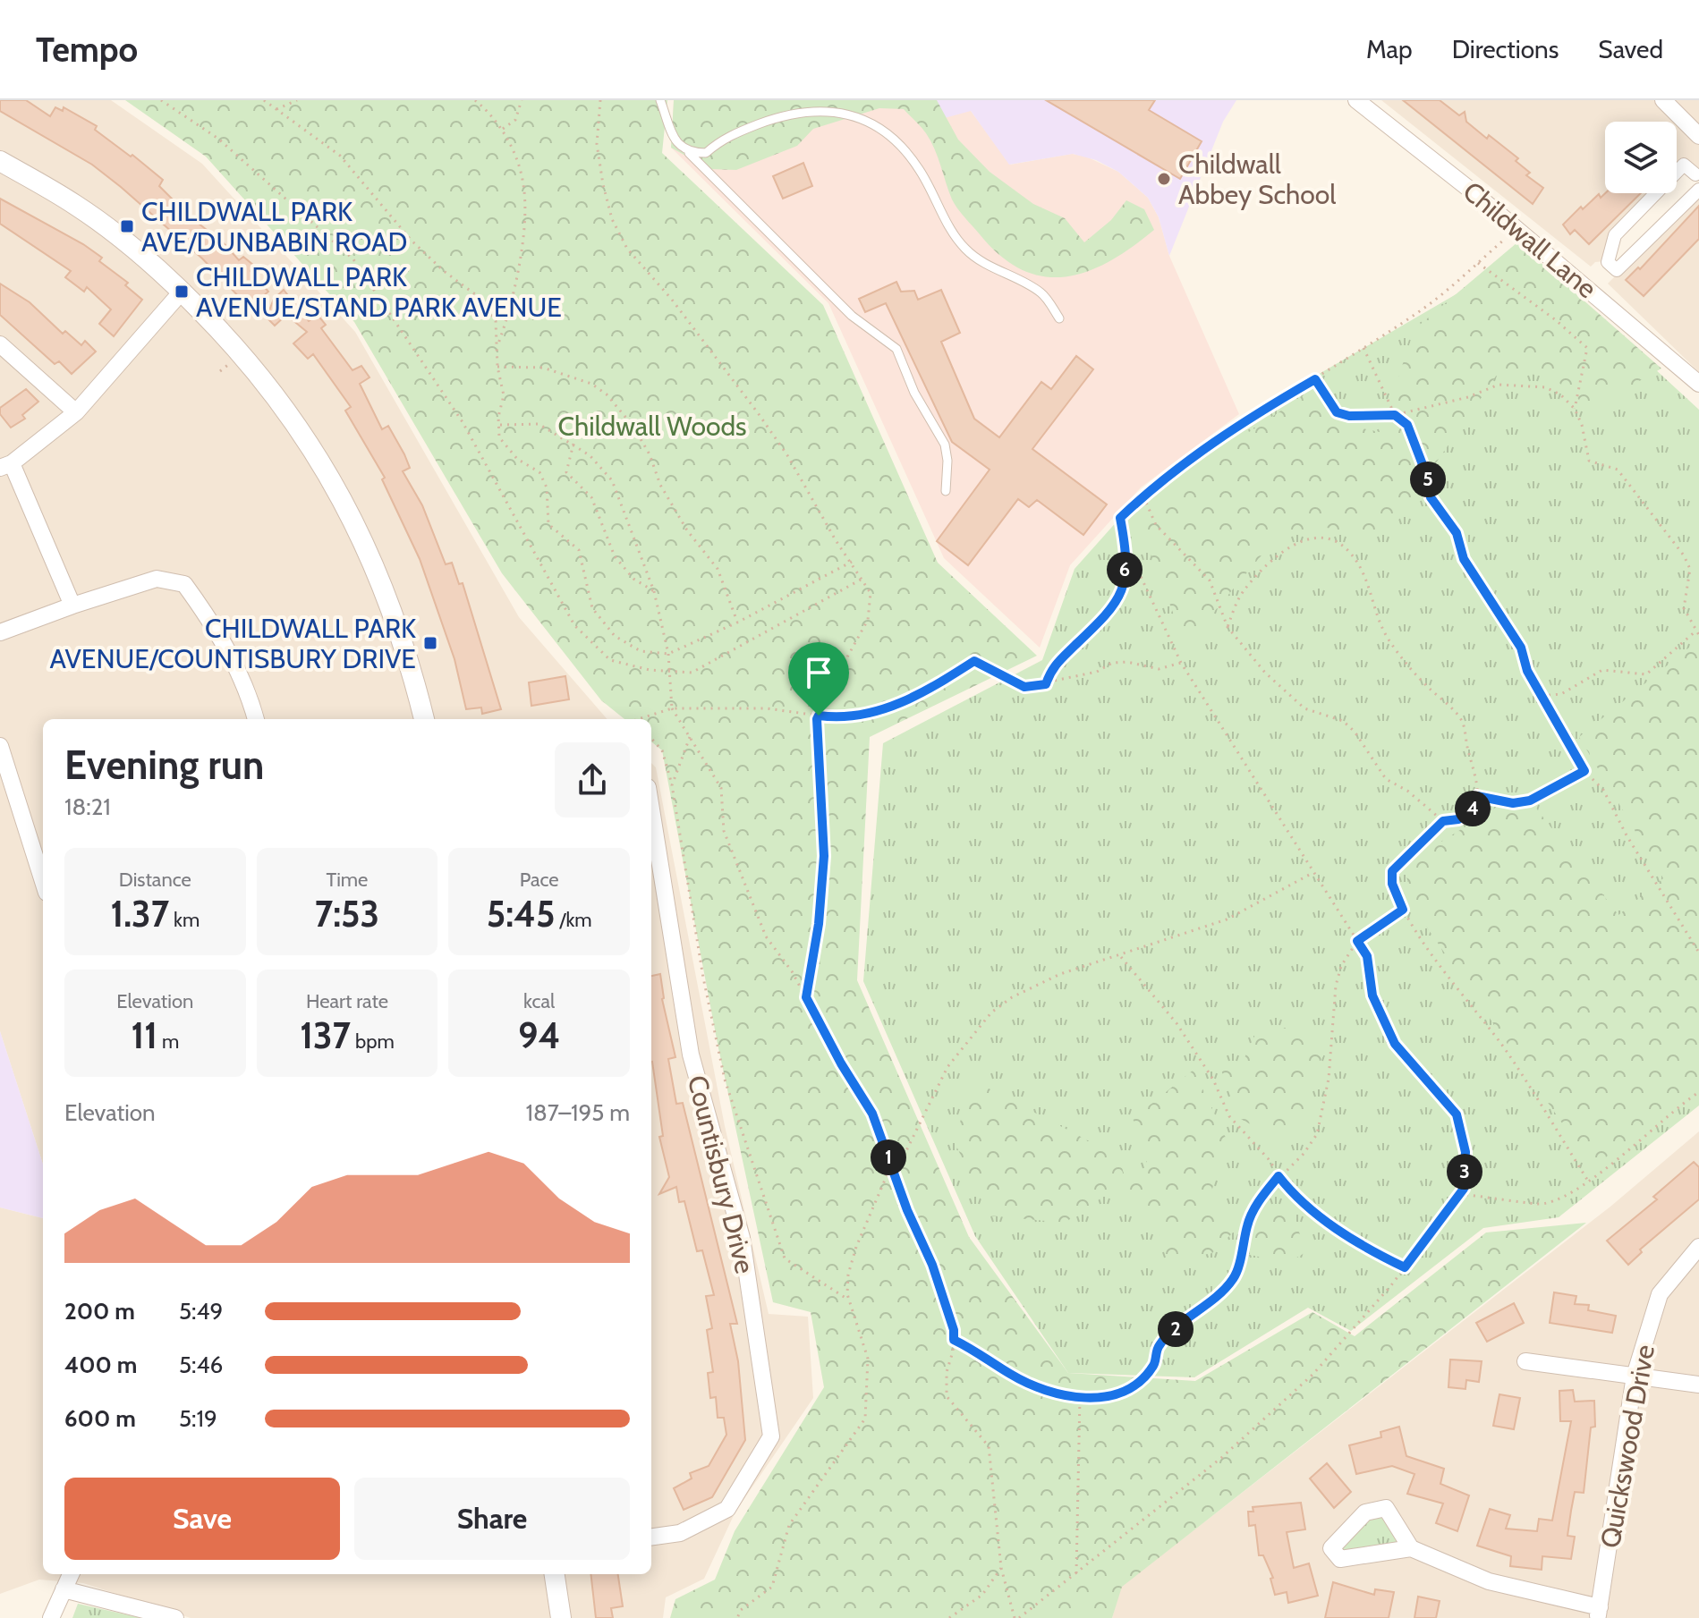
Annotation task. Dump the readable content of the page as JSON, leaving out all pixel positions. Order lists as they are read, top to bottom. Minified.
{"streets":{"street":["Childwall Lane","Countisbury Drive","Quickswood Drive"]},"parks":["Childwall Woods"],"places":{"other":["Childwall Abbey School"],"transit":["CHILDWALL PARK AVE/DUNBABIN ROAD","CHILDWALL PARK AVENUE/STAND PARK AVENUE","CHILDWALL PARK AVENUE/COUNTISBURY DRIVE"]},"page":{"header":"Tempo","nav":["Map","Directions","Saved"],"pins":["5","6","4","1","3","2"],"heading":["Evening run","18:21"],"stats":[["Distance","1.37 km"],["Time","7:53"],["Pace","5:45 /km"],["Elevation","11 m"],["Heart rate","137 bpm"],["kcal","94"]],"chart":["Elevation","187–195 m"],"list":[{"name":"200 m","note":"5:49"},{"name":"400 m","note":"5:46"},{"name":"600 m","note":"5:19"}],"buttons":["Save","Share"]}}
